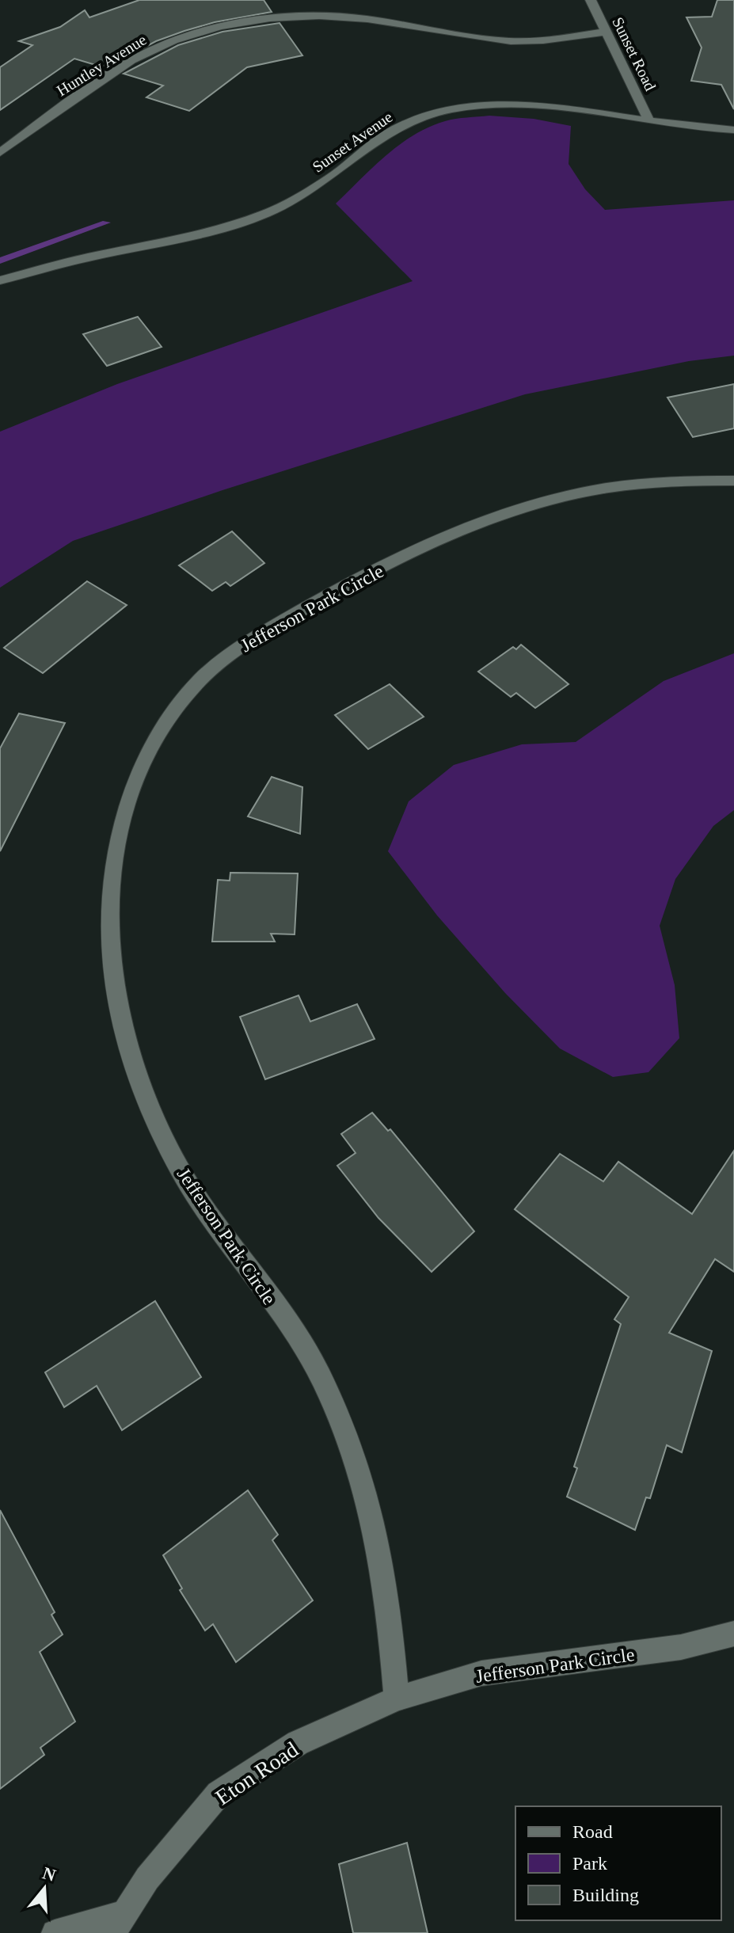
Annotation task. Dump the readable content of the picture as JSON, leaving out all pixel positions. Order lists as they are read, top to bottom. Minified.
{"streets":{"street":["Sunset Road","Huntley Avenue","Sunset Avenue","Jefferson Park Circle","Eton Road"]},"crossings":[["Sunset Road","Huntley Avenue"],["Sunset Road","Sunset Avenue"],["Jefferson Park Circle","Eton Road"]],"legend":["Road","Park","Building"],"north":"top"}
